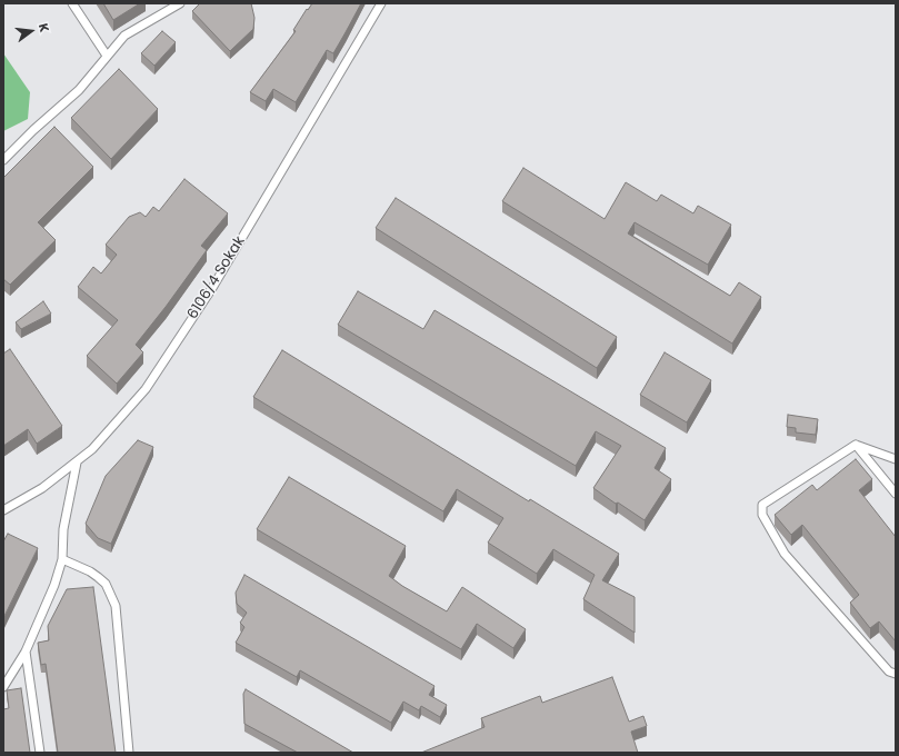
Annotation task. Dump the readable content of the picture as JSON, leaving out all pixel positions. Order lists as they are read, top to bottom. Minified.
{"streets":{"street":["6106/4 Sokak"]},"north":"right"}
